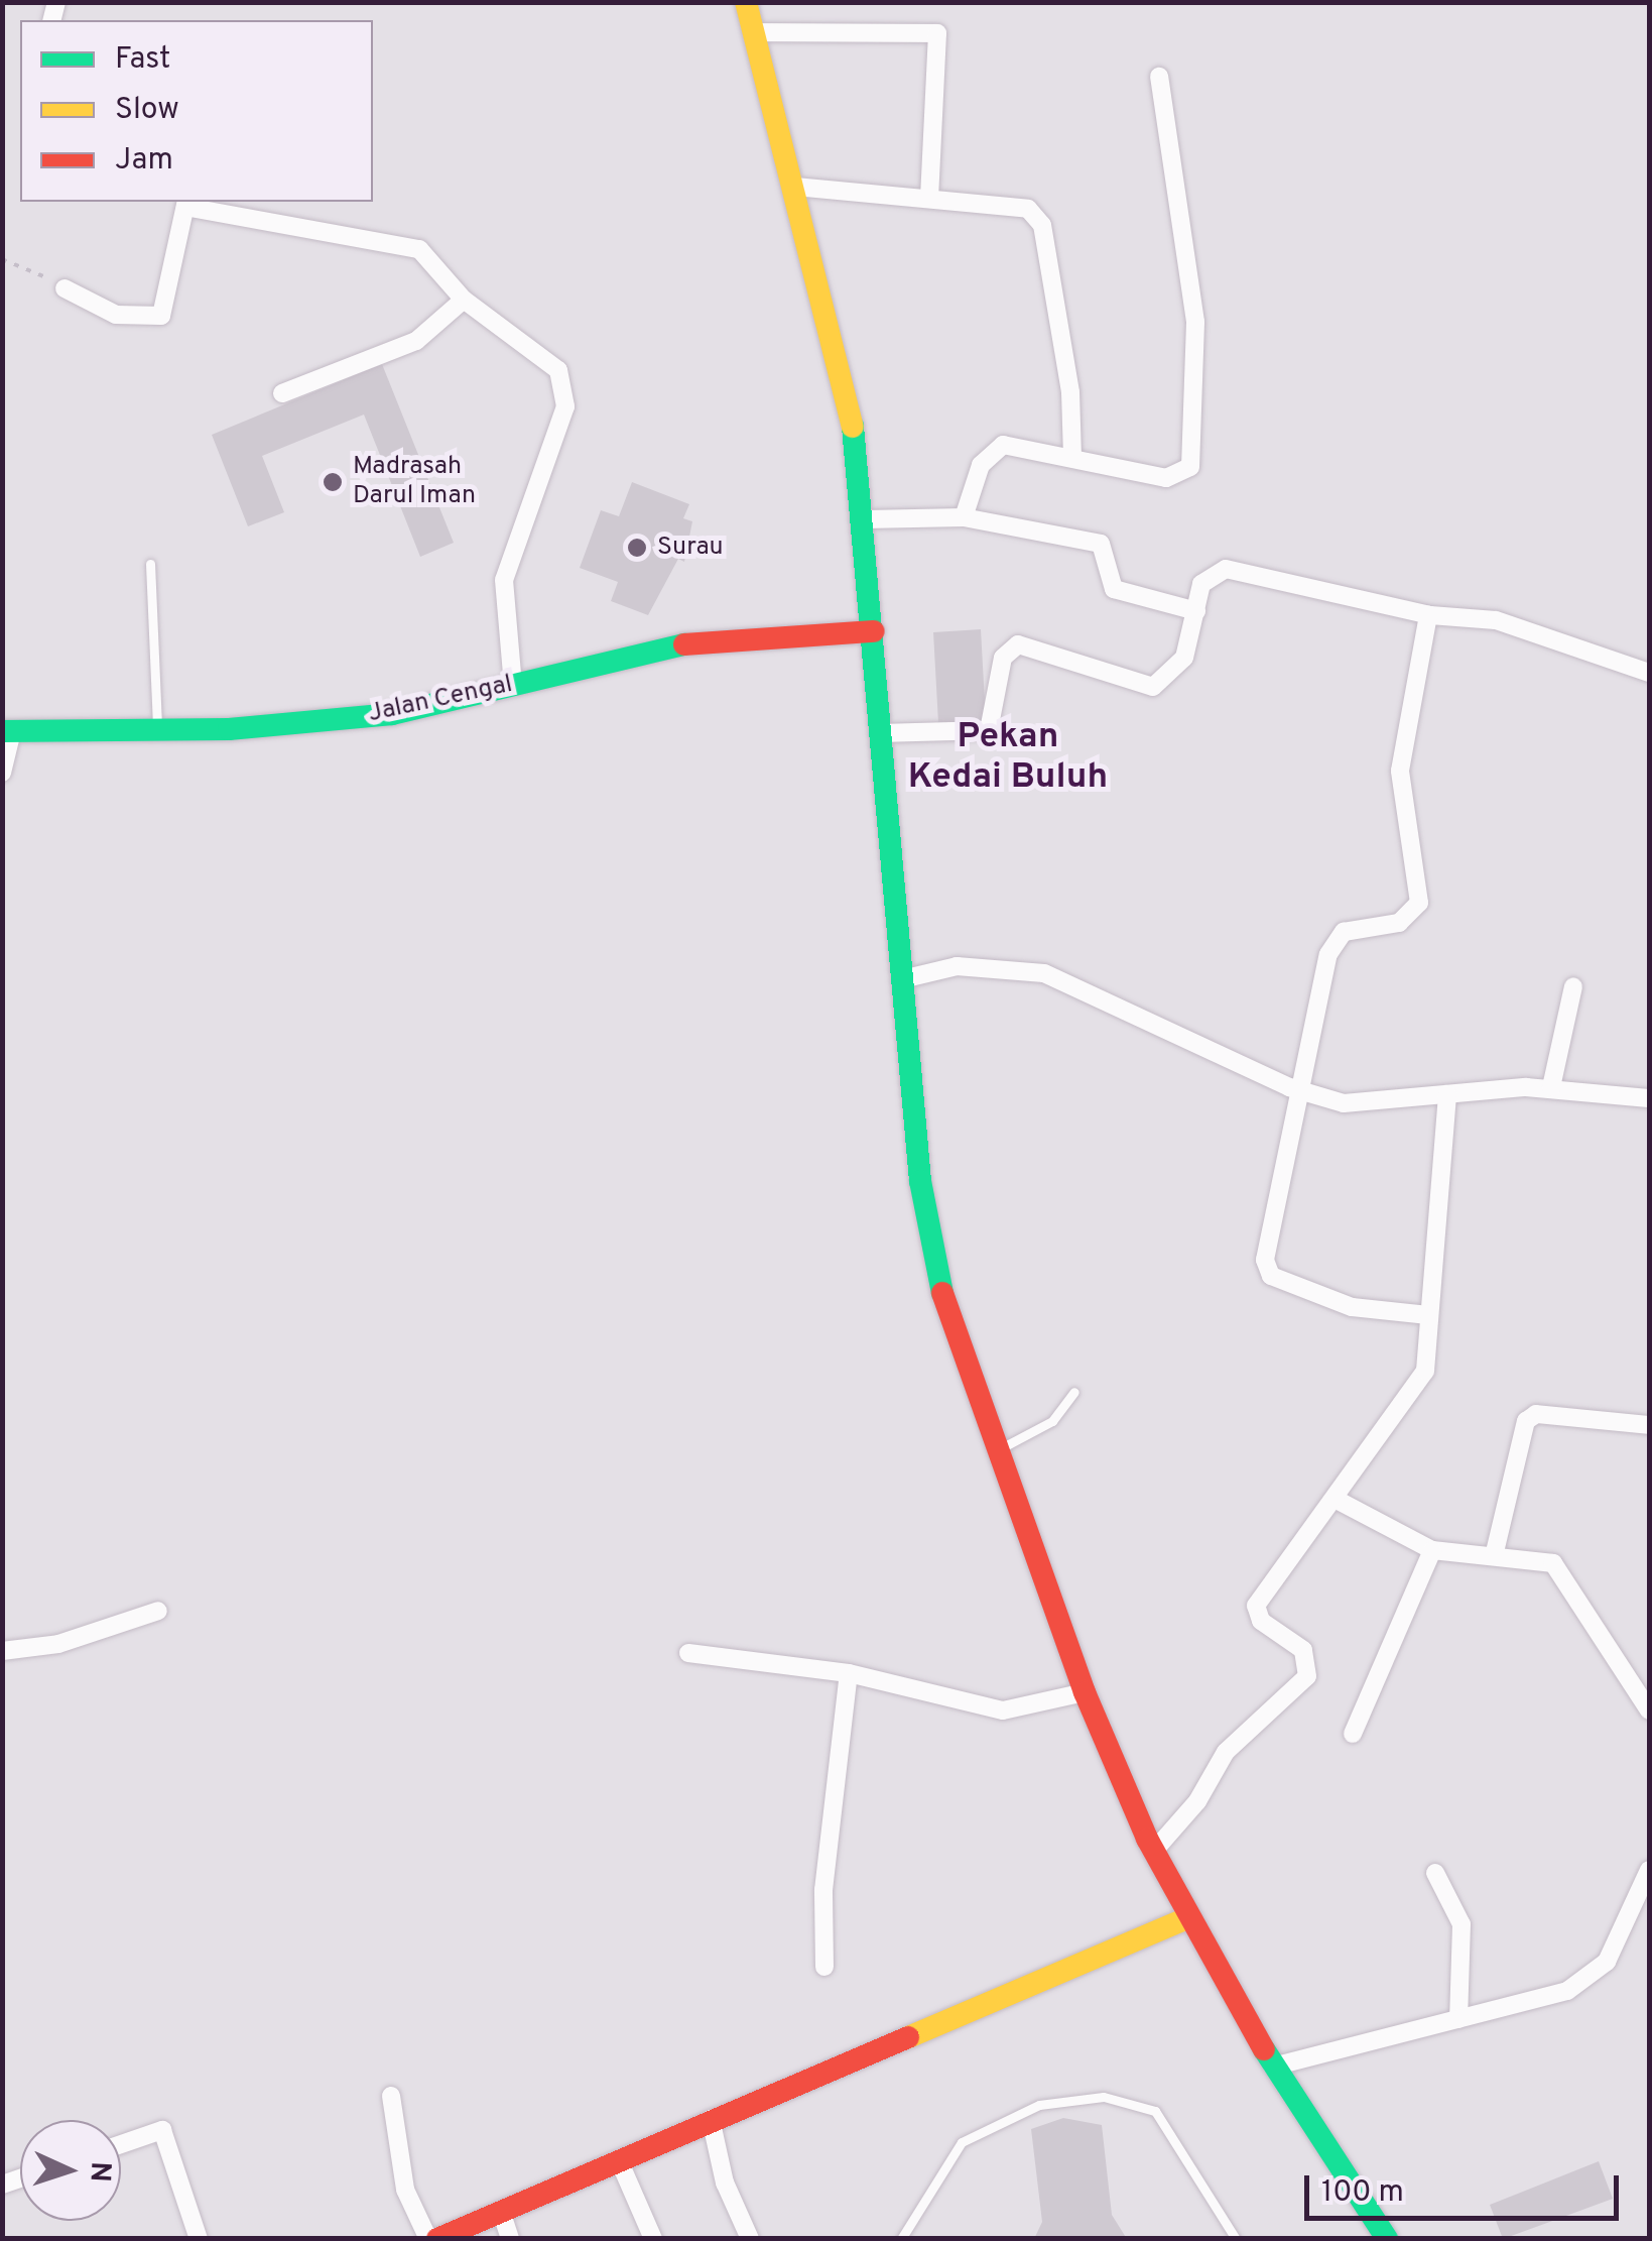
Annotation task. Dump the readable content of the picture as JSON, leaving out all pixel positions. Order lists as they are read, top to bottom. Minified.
{"streets":{"main road":["Jalan Cengal"]},"districts":["Pekan Kedai Buluh"],"places":["Madrasah Darul Iman","Surau"],"legend":["Fast","Slow","Jam"],"scale_bar":"100 m","north":"right"}
